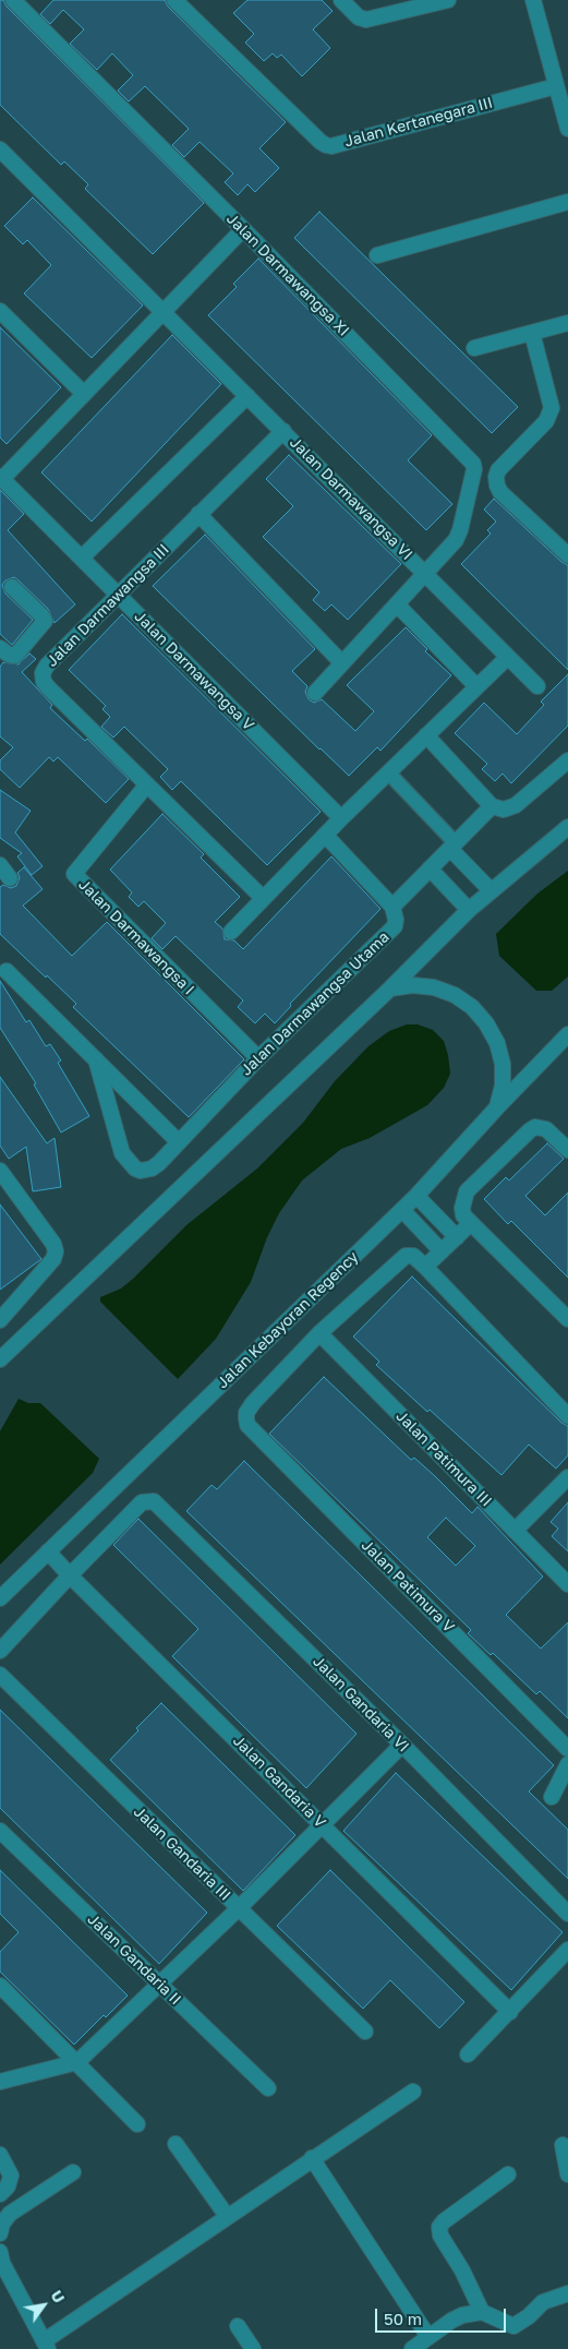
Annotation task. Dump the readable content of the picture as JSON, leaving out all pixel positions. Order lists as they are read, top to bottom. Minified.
{"streets":{"street":["Jalan Kertanegara III","Jalan Darmawangsa XI","Jalan Darmawangsa VI","Jalan Darmawangsa III","Jalan Darmawangsa V","Jalan Darmawangsa I","Jalan Darmawangsa Utama","Jalan Kebayoran Regency","Jalan Patimura III","Jalan Patimura V","Jalan Gandaria VI","Jalan Gandaria V","Jalan Gandaria III","Jalan Gandaria II"]},"crossings":[["Jalan Darmawangsa XI","Jalan Darmawangsa VI"],["Jalan Darmawangsa VI","Jalan Darmawangsa III"],["Jalan Darmawangsa III","Jalan Darmawangsa V"],["Jalan Darmawangsa III","Jalan Darmawangsa I"],["Jalan Darmawangsa I","Jalan Darmawangsa Utama"],["Jalan Kebayoran Regency","Jalan Gandaria V"],["Jalan Patimura III","Jalan Patimura V"],["Jalan Gandaria VI","Jalan Gandaria V"]],"scale_bar":"50 m","north":"top right"}
